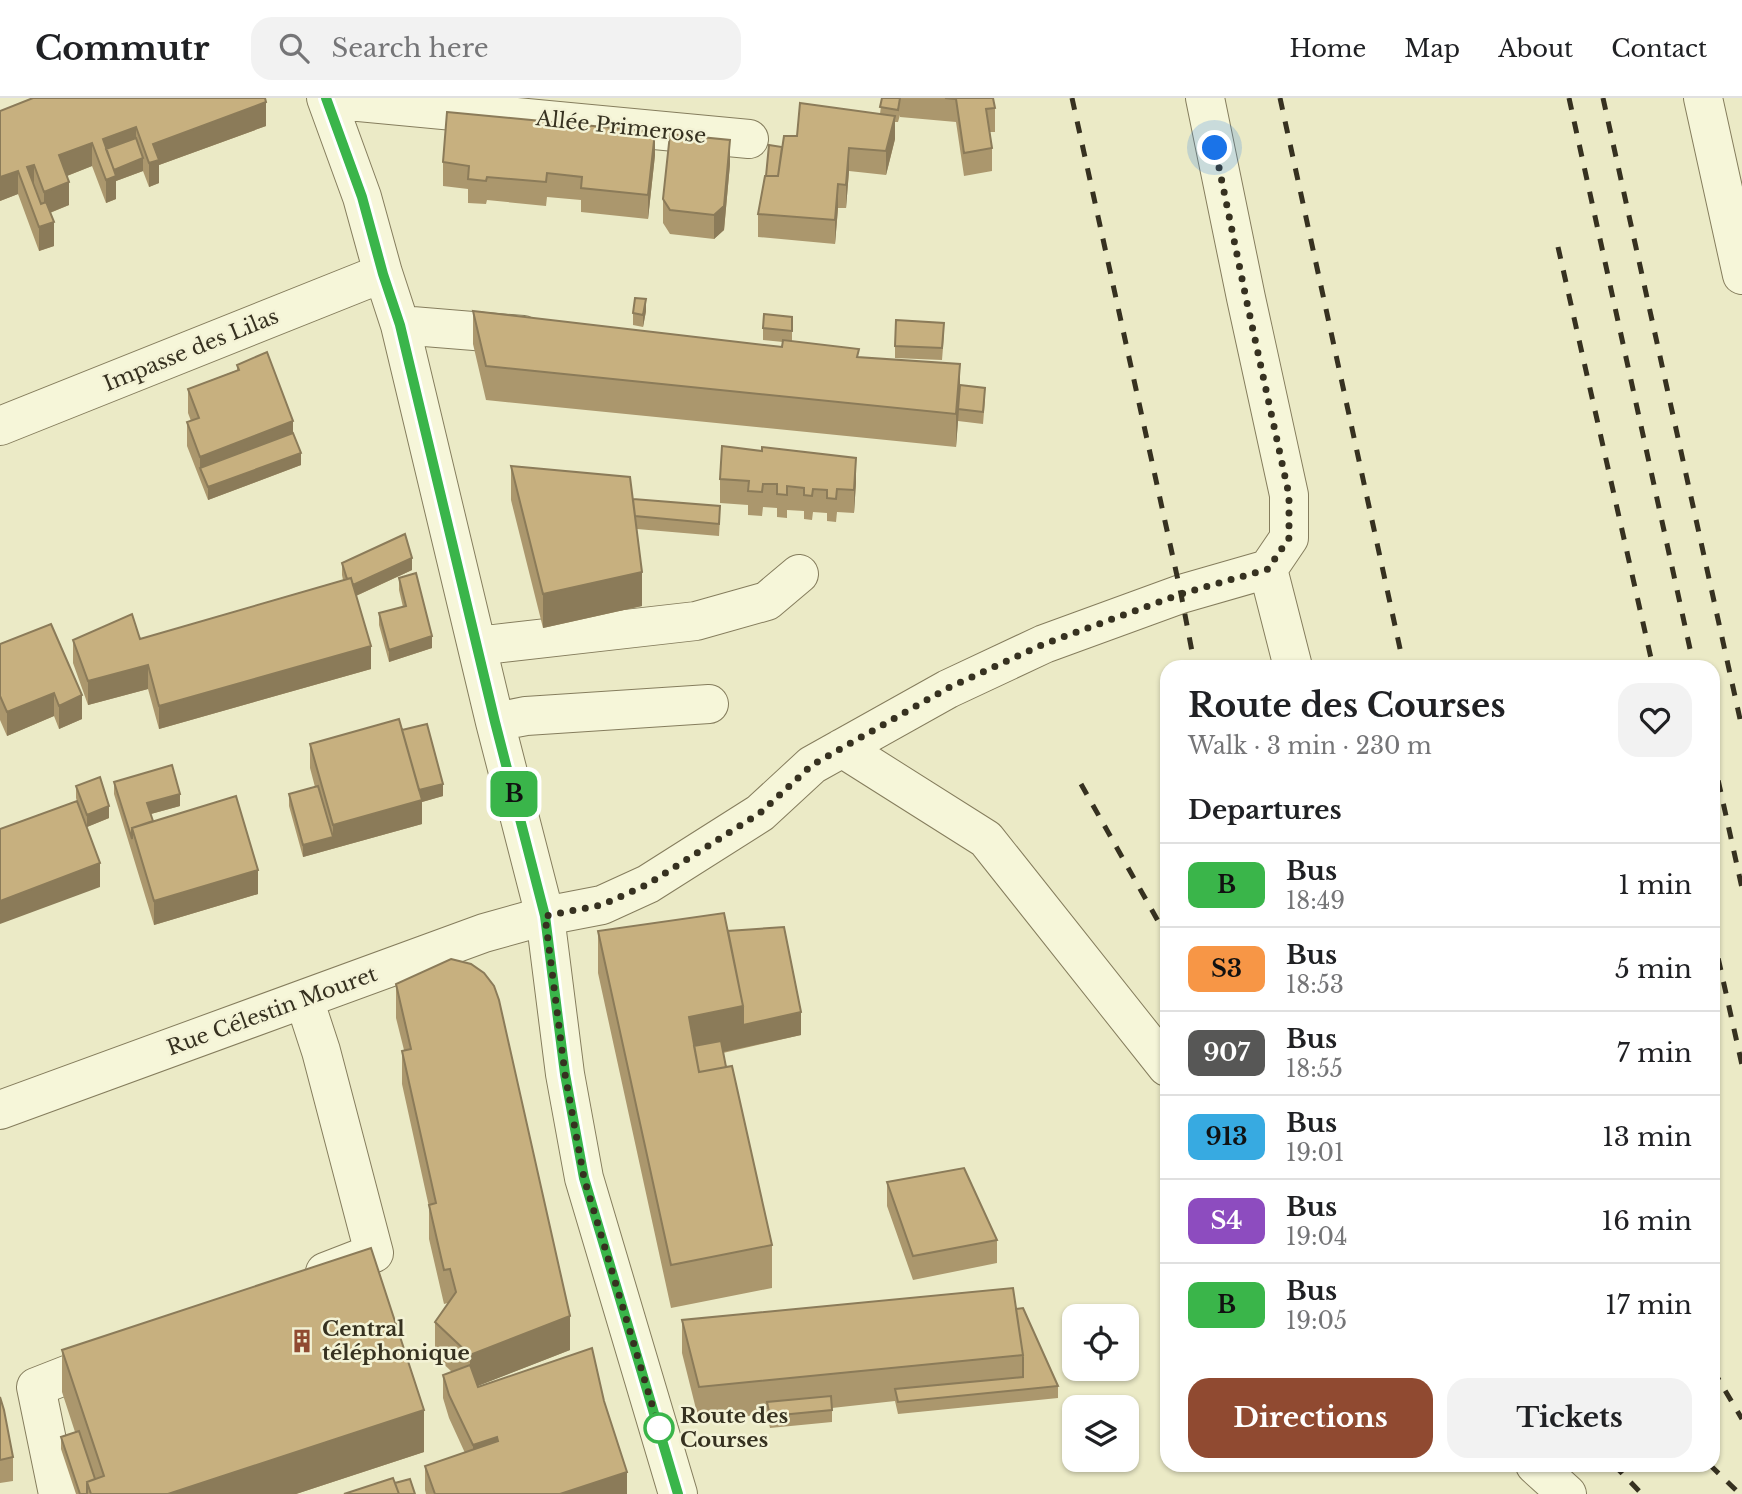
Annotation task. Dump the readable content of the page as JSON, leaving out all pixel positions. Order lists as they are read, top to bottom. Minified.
{"streets":{"street":["Allée Primerose","Impasse des Lilas","Rue Célestin Mouret"]},"places":{"building":["Central téléphonique"],"other":["Route des Courses"]},"lines":["bus line B"],"page":{"header":"Commutr","search":"Search here","nav":["Home","Map","About","Contact"],"on_map":"B","heading":[["Route des Courses","Walk · 3 min · 230 m"],"Departures"],"list":[{"mark":"B","name":"Bus","note":"18:49","value":"1 min"},{"mark":"S3","name":"Bus","note":"18:53","value":"5 min"},{"mark":"907","name":"Bus","note":"18:55","value":"7 min"},{"mark":"913","name":"Bus","note":"19:01","value":"13 min"},{"mark":"S4","name":"Bus","note":"19:04","value":"16 min"},{"mark":"B","name":"Bus","note":"19:05","value":"17 min"}],"buttons":["Directions","Tickets"]}}
